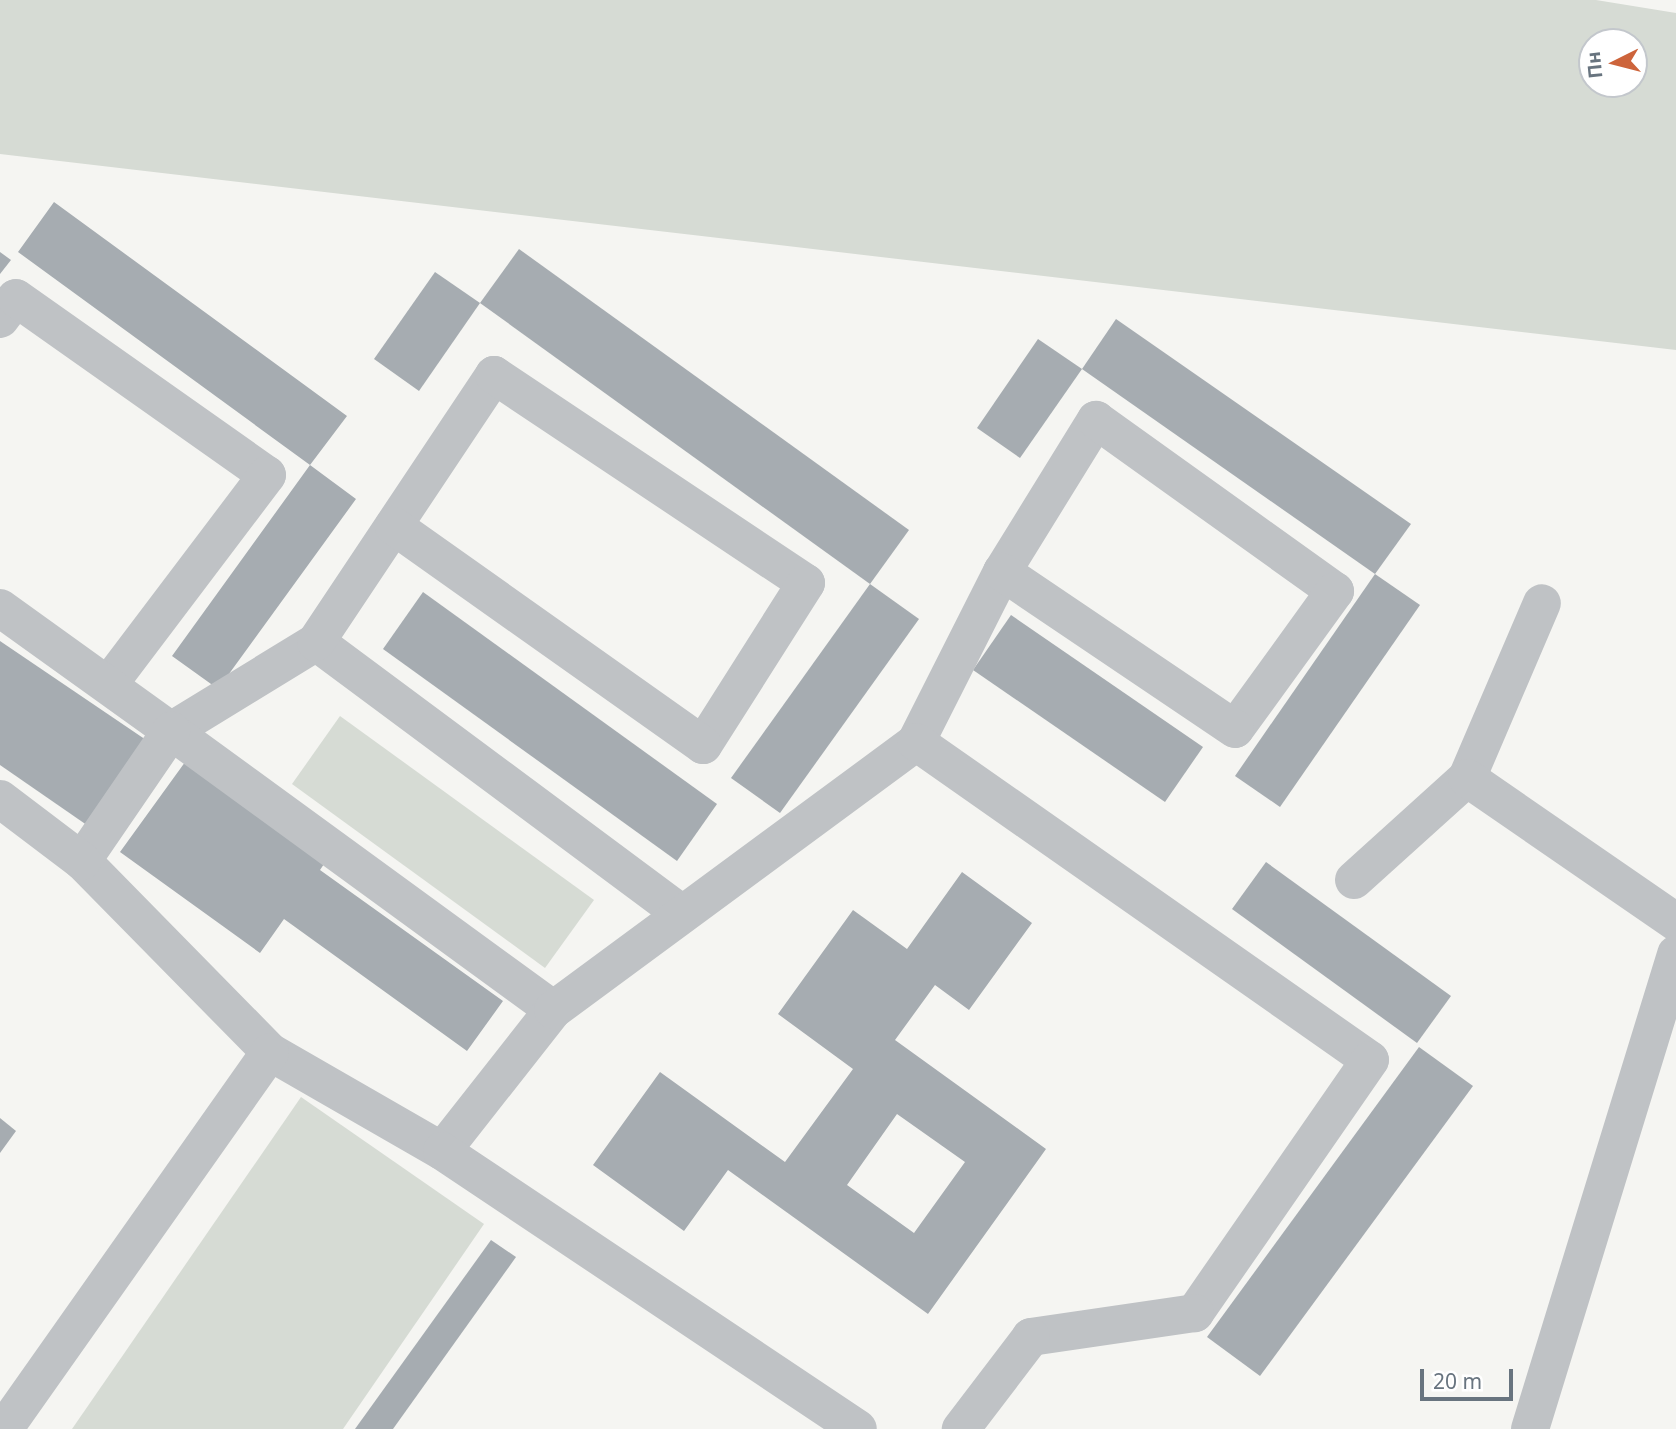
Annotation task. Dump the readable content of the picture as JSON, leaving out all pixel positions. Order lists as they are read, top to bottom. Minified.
{"scale_bar":"20 m","north":"left"}
